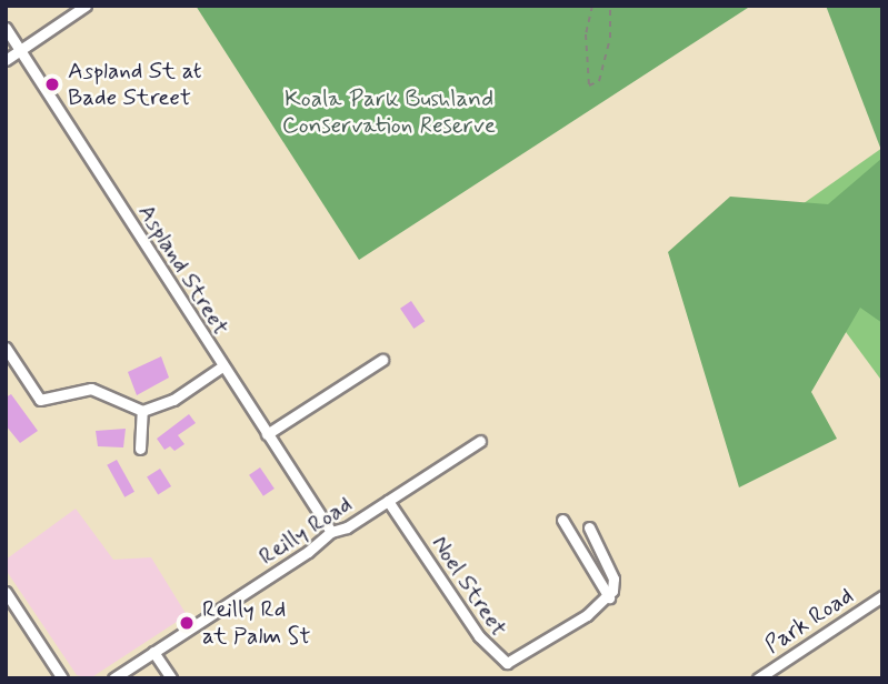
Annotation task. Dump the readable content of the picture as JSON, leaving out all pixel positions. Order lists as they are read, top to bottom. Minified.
{"streets":{"street":["Aspland Street","Reilly Road","Noel Street","Park Road"]},"crossings":[["Aspland Street","Reilly Road"],["Reilly Road","Noel Street"]],"parks":["Koala Park Bushland Conservation Reserve"],"places":["Aspland St at Bade Street","Reilly Rd at Palm St"]}
